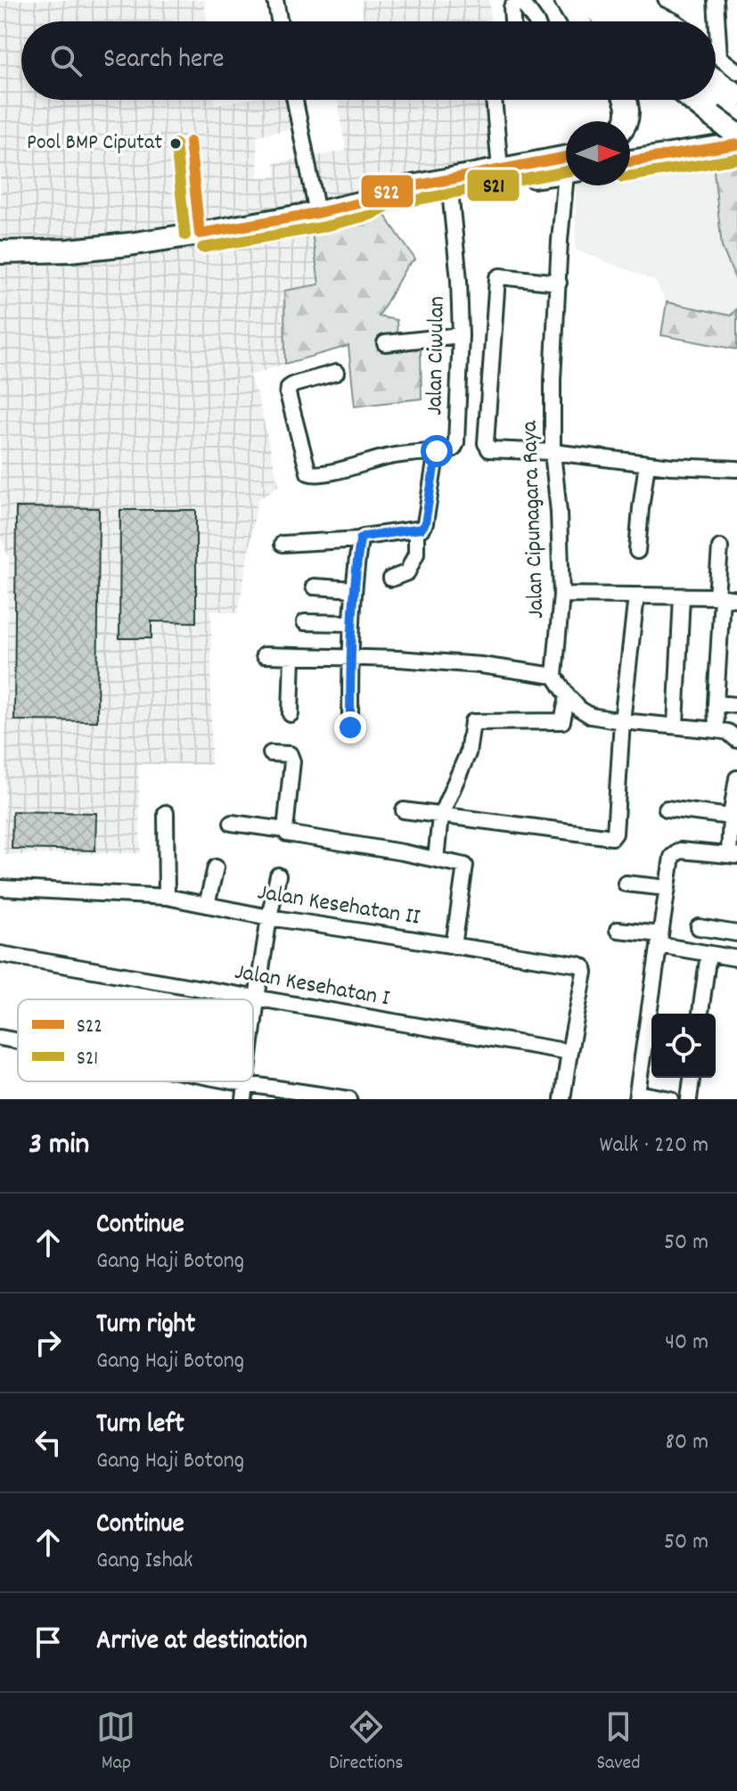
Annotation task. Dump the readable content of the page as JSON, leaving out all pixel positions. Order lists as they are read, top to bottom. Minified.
{"streets":{"street":["Jalan Ciwulan","Jalan Cipunagara Raya","Jalan Kesehatan II","Jalan Kesehatan I"]},"crossings":[["Jalan Kesehatan II","Jalan Kesehatan I"]],"places":["Pool BMP Ciputat"],"lines":["transit line S22","transit line S21"],"legend":["S22","S21"],"north":"right","page":{"search":"Search here","heading":["3 min","Walk · 220 m"],"list":[["Continue","Gang Haji Botong","50 m"],["Turn right","Gang Haji Botong","40 m"],["Turn left","Gang Haji Botong","80 m"],["Continue","Gang Ishak","50 m"],"Arrive at destination"],"nav":["Map","Directions","Saved"]}}
